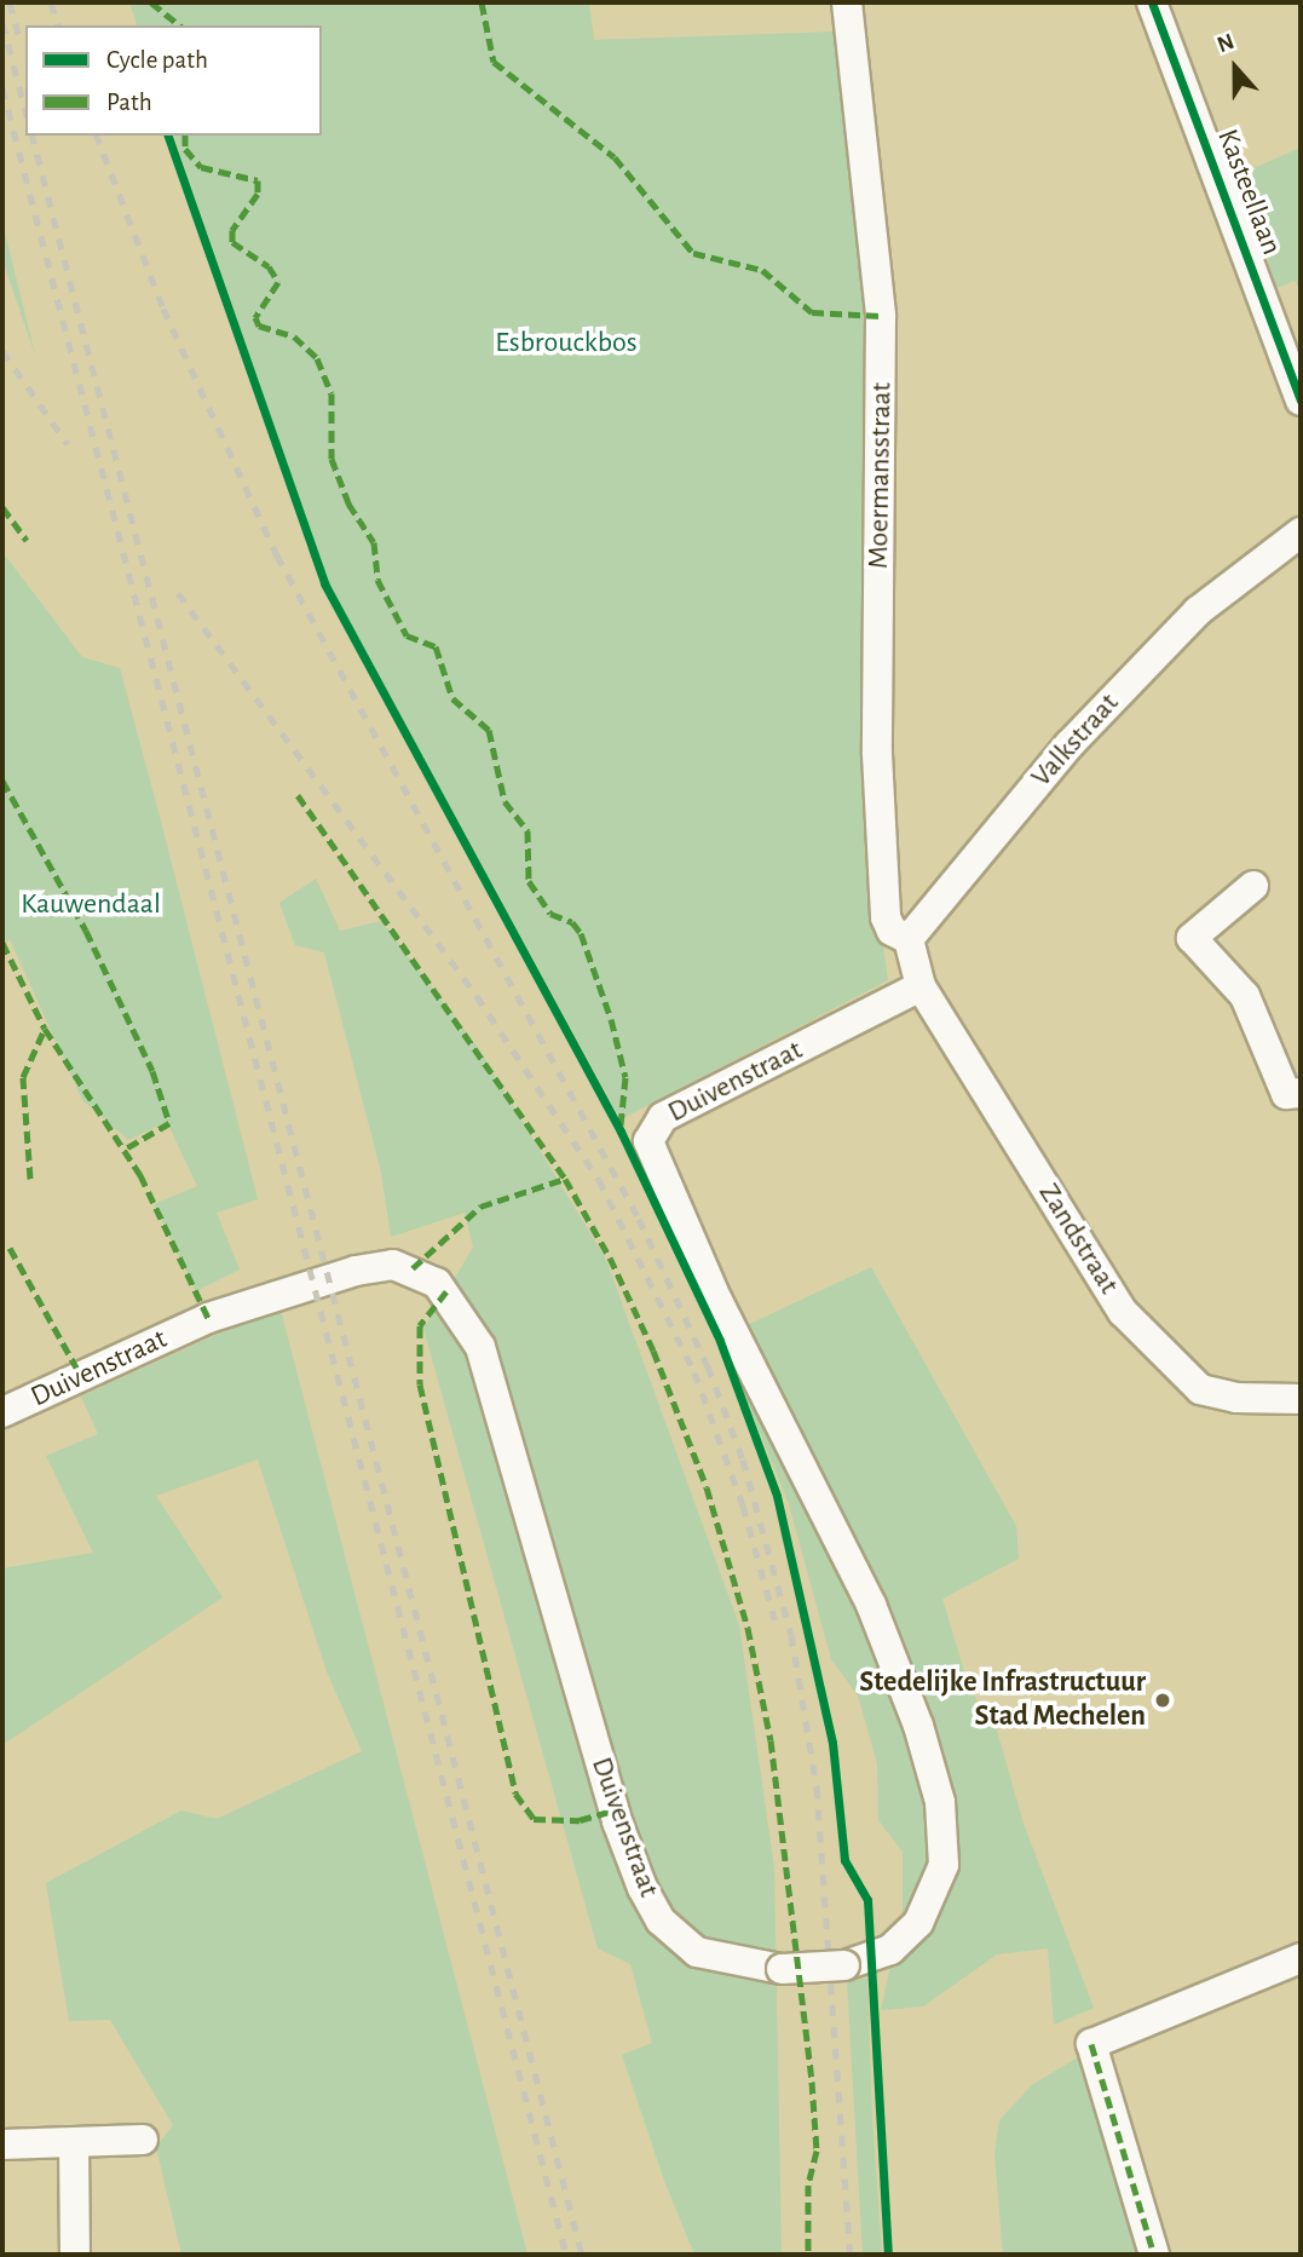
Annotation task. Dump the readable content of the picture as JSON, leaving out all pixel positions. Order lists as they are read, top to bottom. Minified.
{"streets":{"street":["Kasteellaan","Moermansstraat","Valkstraat","Duivenstraat","Zandstraat"]},"crossings":[["Moermansstraat","Valkstraat"],["Duivenstraat","Zandstraat"]],"parks":["Esbrouckbos","Kauwendaal"],"places":["Stedelijke Infrastructuur Stad Mechelen"],"legend":["Cycle path","Path"],"north":"top"}
